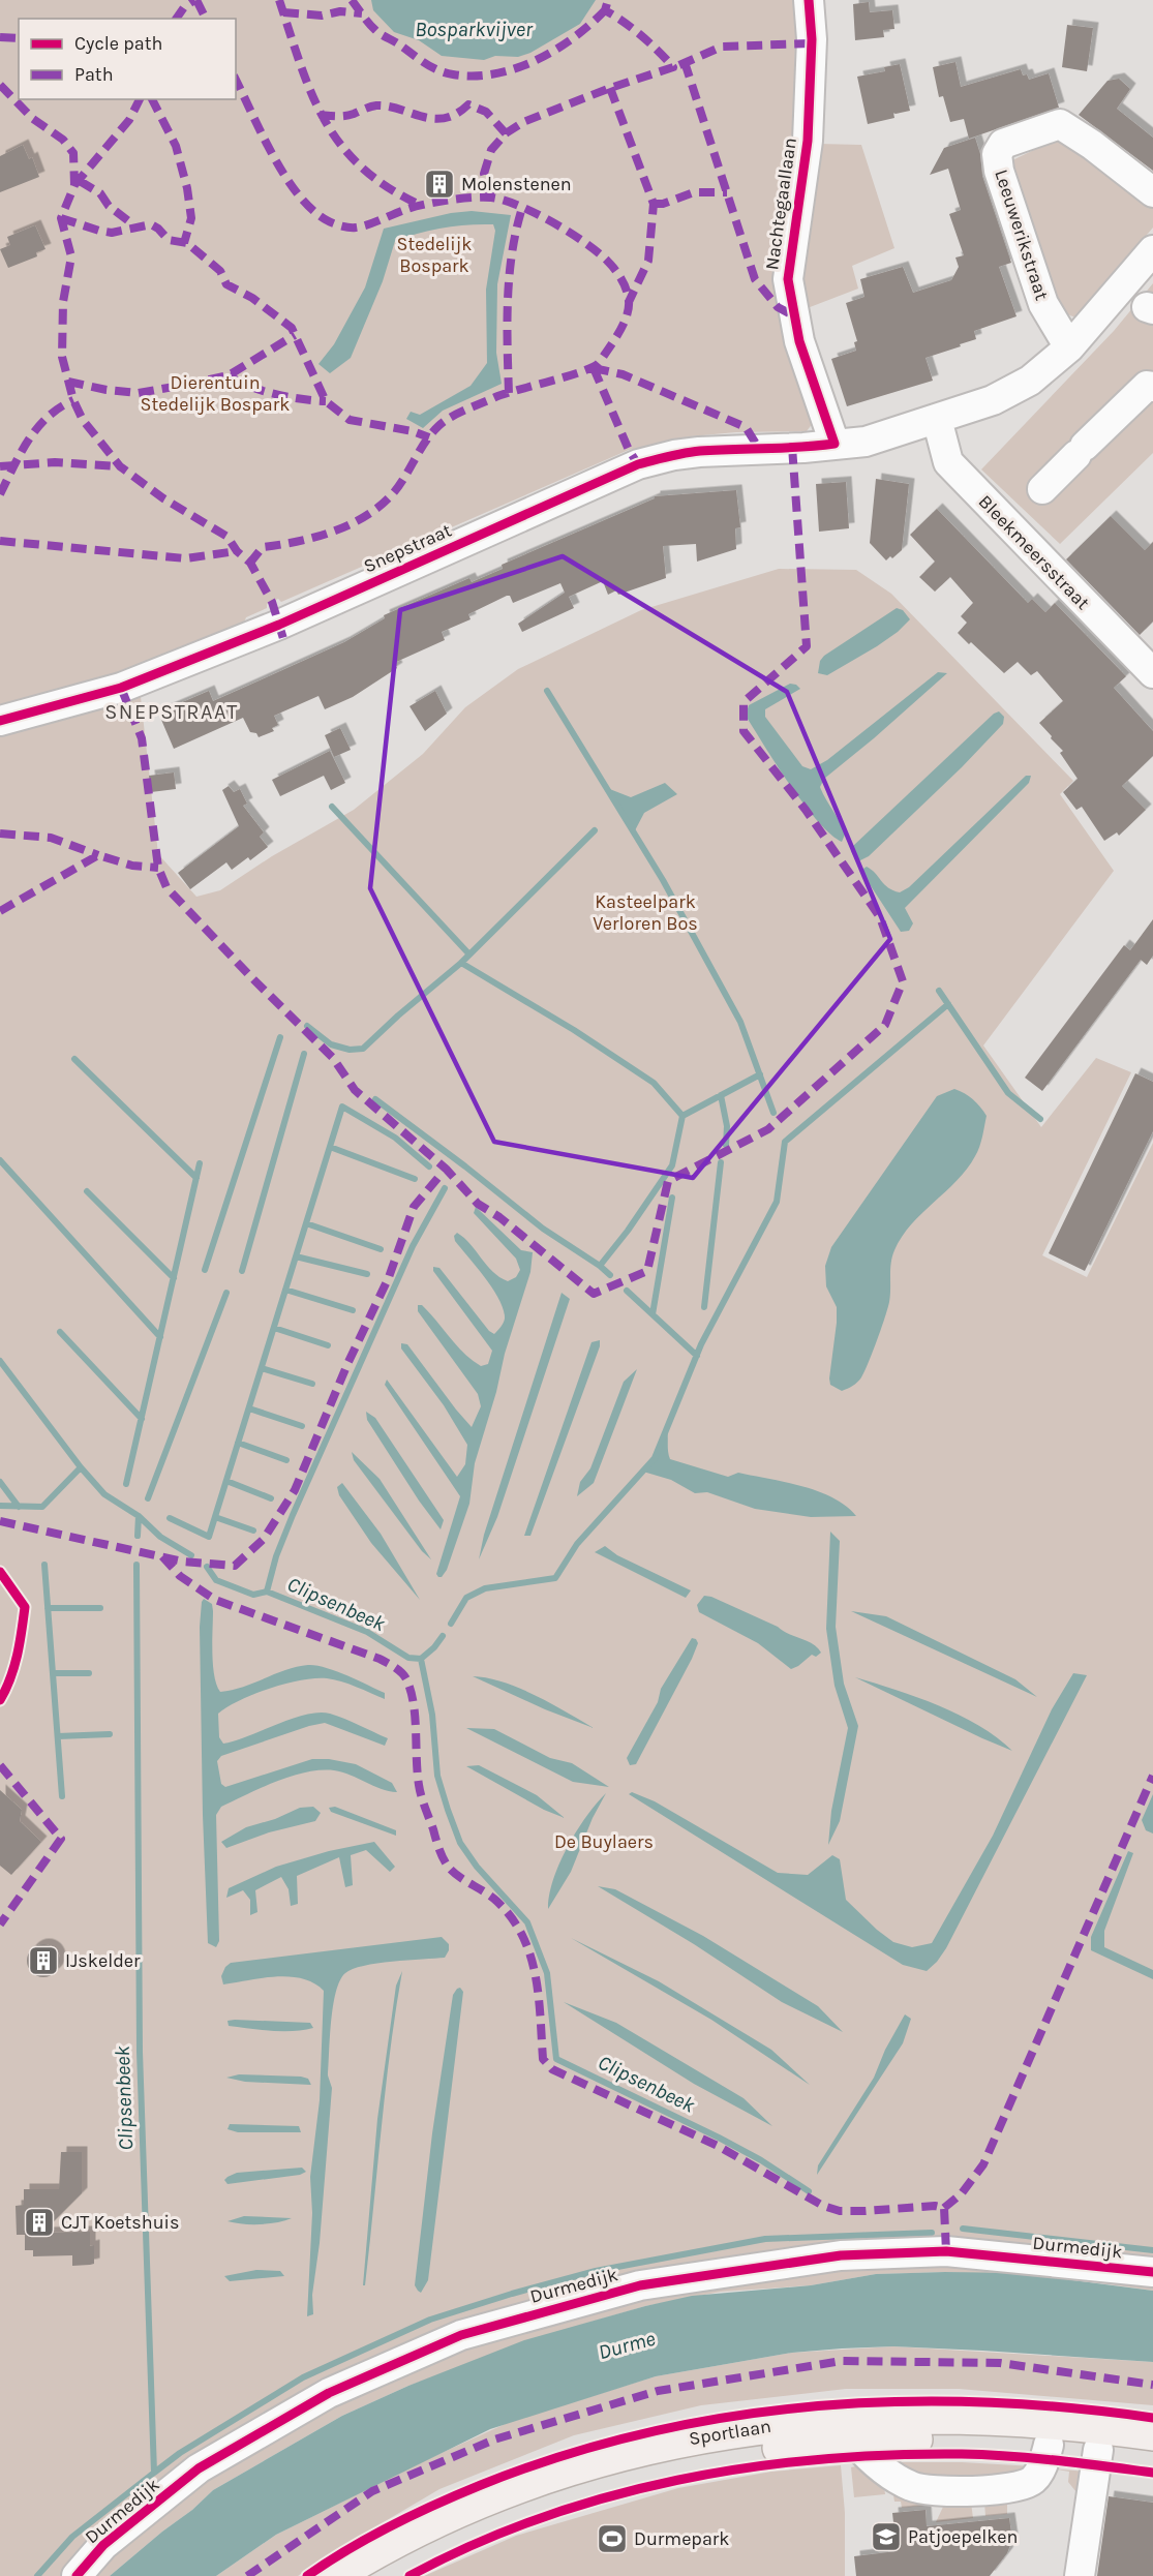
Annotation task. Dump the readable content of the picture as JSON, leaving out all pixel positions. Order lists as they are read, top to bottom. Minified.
{"streets":{"main road":["Sportlaan"],"street":["Nachtegaallaan","Leeuwerikstraat","Snepstraat","Bleekmeersstraat","Durmedijk"]},"crossings":[["Nachtegaallaan","Snepstraat"],["Snepstraat","Bleekmeersstraat"]],"districts":["SNEPSTRAAT"],"water":["Bosparkvijver","Clipsenbeek","Durme"],"parks":["Stedelijk Bospark","Dierentuin Stedelijk Bospark","Kasteelpark Verloren Bos","De Buylaers"],"places":{"building":["Molenstenen","IJskelder","CJT Koetshuis"],"school or university":["Patjoepelken"],"sports":["Durmepark"]},"legend":["Cycle path","Path"]}
